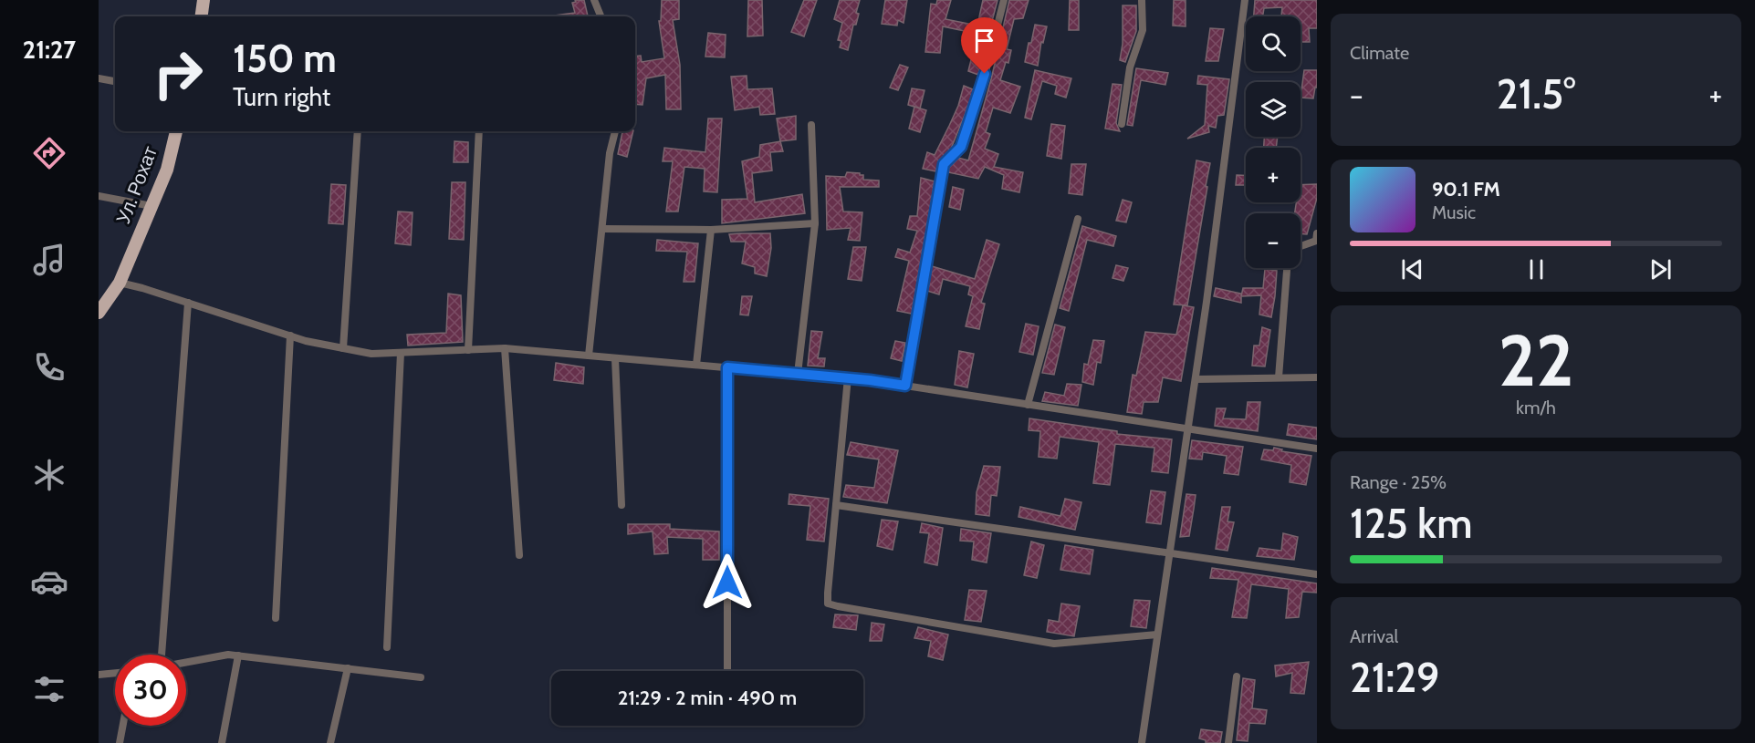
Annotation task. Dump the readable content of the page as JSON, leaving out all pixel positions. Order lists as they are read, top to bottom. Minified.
{"streets":{"main road":["Ул. Рохат"]},"page":{"tabs":"21:27","tile":["Climate",["22","km/h"],["Range · 25%","125 km"],["Arrival","21:29"]],"map_buttons":["+","−"],"turn":["150 m","Turn right"],"heat":["−","21.5°","+"],"song":["90.1 FM","Music"],"limit":"30","trip":"21:29 · 2 min · 490 m"}}
